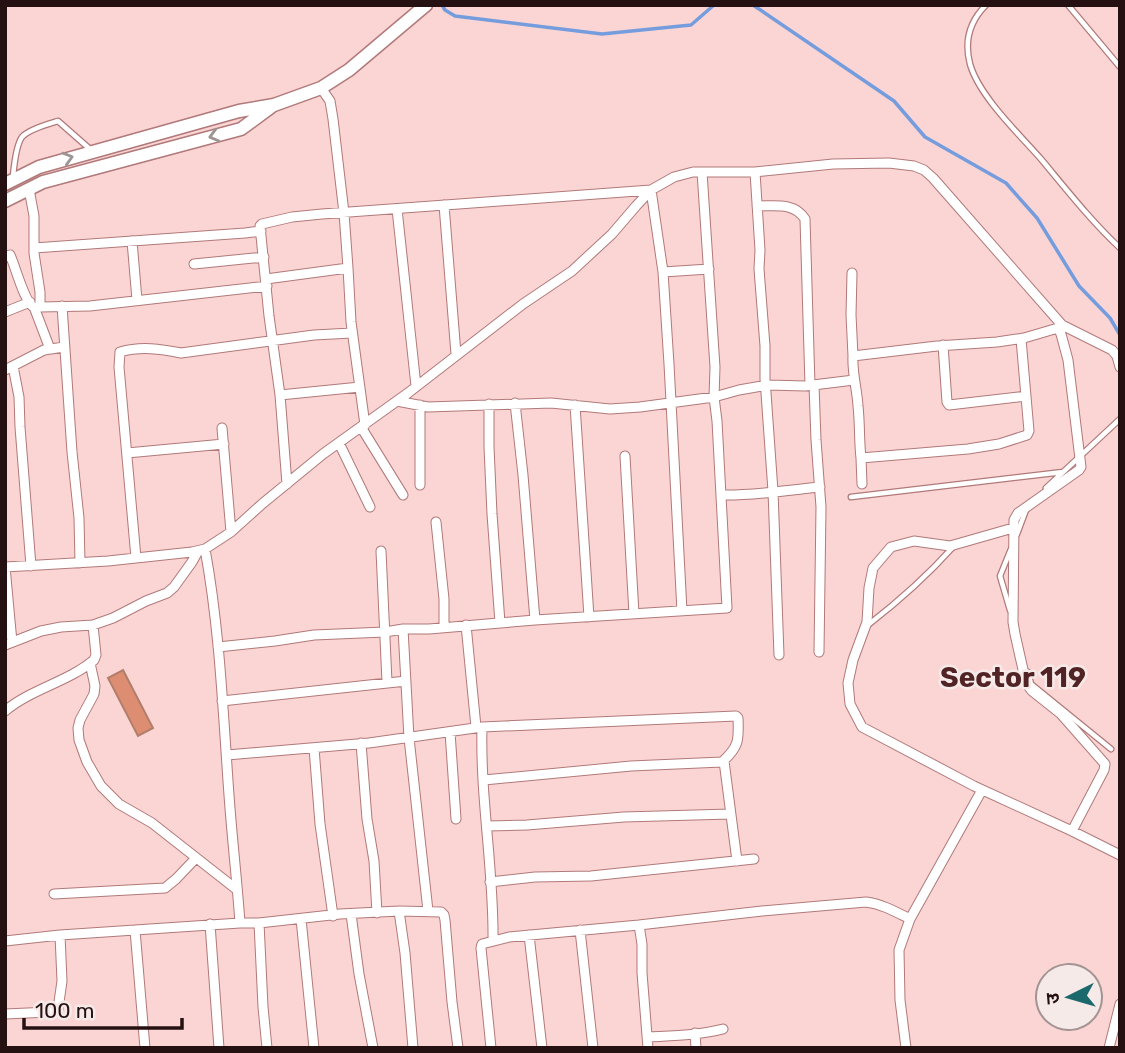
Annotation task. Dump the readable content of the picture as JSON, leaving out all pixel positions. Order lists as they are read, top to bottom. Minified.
{"districts":["Sector 119"],"scale_bar":"100 m","north":"left"}
